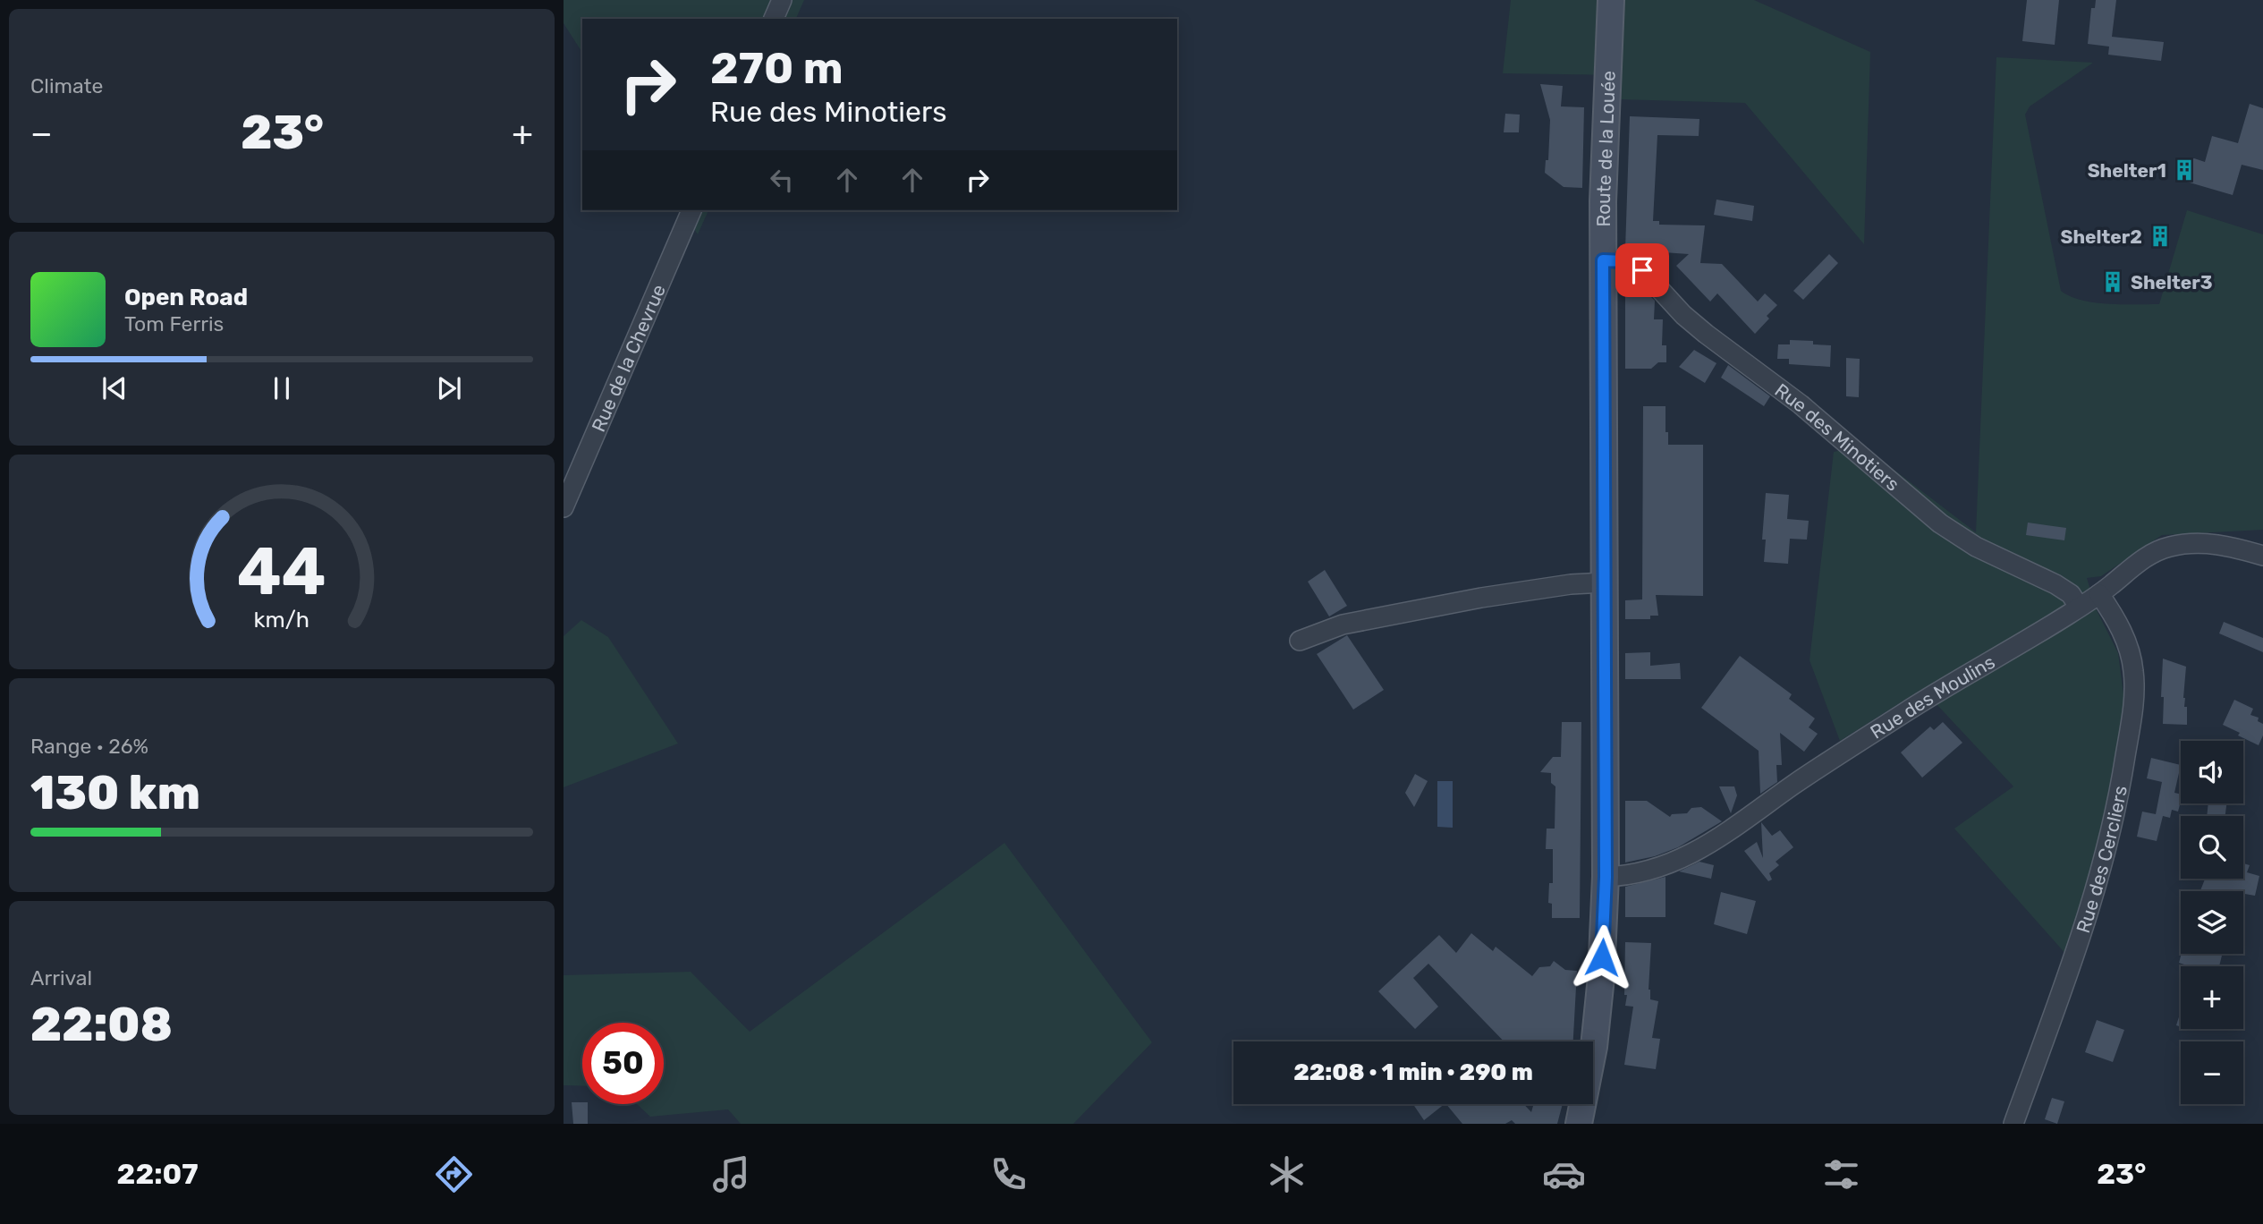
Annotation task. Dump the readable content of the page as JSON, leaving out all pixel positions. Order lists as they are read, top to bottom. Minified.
{"streets":{"main road":["Route de la Louée"],"street":["Rue de la Chevrue","Rue des Minotiers","Rue des Moulins","Rue des Cercliers"]},"crossings":[["Route de la Louée","Rue des Minotiers"],["Route de la Louée","Rue des Moulins"],["Rue des Minotiers","Rue des Moulins"],["Rue des Moulins","Rue des Cercliers"]],"places":{"building":["Shelter1","Shelter2","Shelter3"]},"page":{"tile":["Climate",["Range · 26%","130 km"],["Arrival","22:08"]],"turn":["270 m","Rue des Minotiers"],"heat":["−","23°","+"],"song":["Open Road","Tom Ferris"],"map_buttons":["+","−"],"limit":"50","trip":"22:08 · 1 min · 290 m","tabs":["22:07","23°"],"gauge":["44","km/h"]}}
